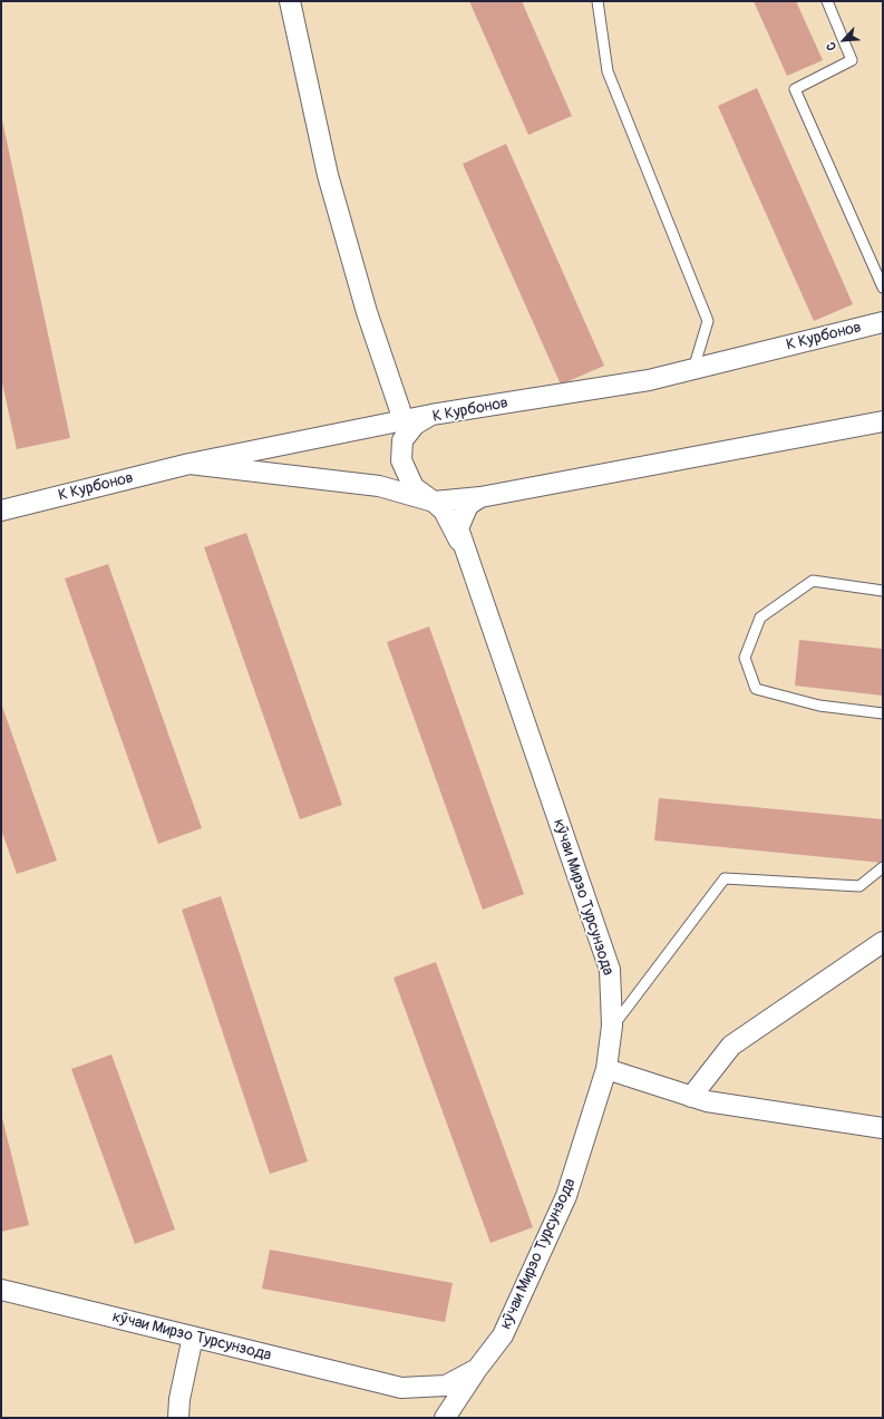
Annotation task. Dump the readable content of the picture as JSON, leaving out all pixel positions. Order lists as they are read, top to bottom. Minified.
{"streets":{"street":["К Курбонов","кӯчаи Мирзо Турсунзода"]},"crossings":[["К Курбонов","кӯчаи Мирзо Турсунзода"]],"north":"bottom left"}
